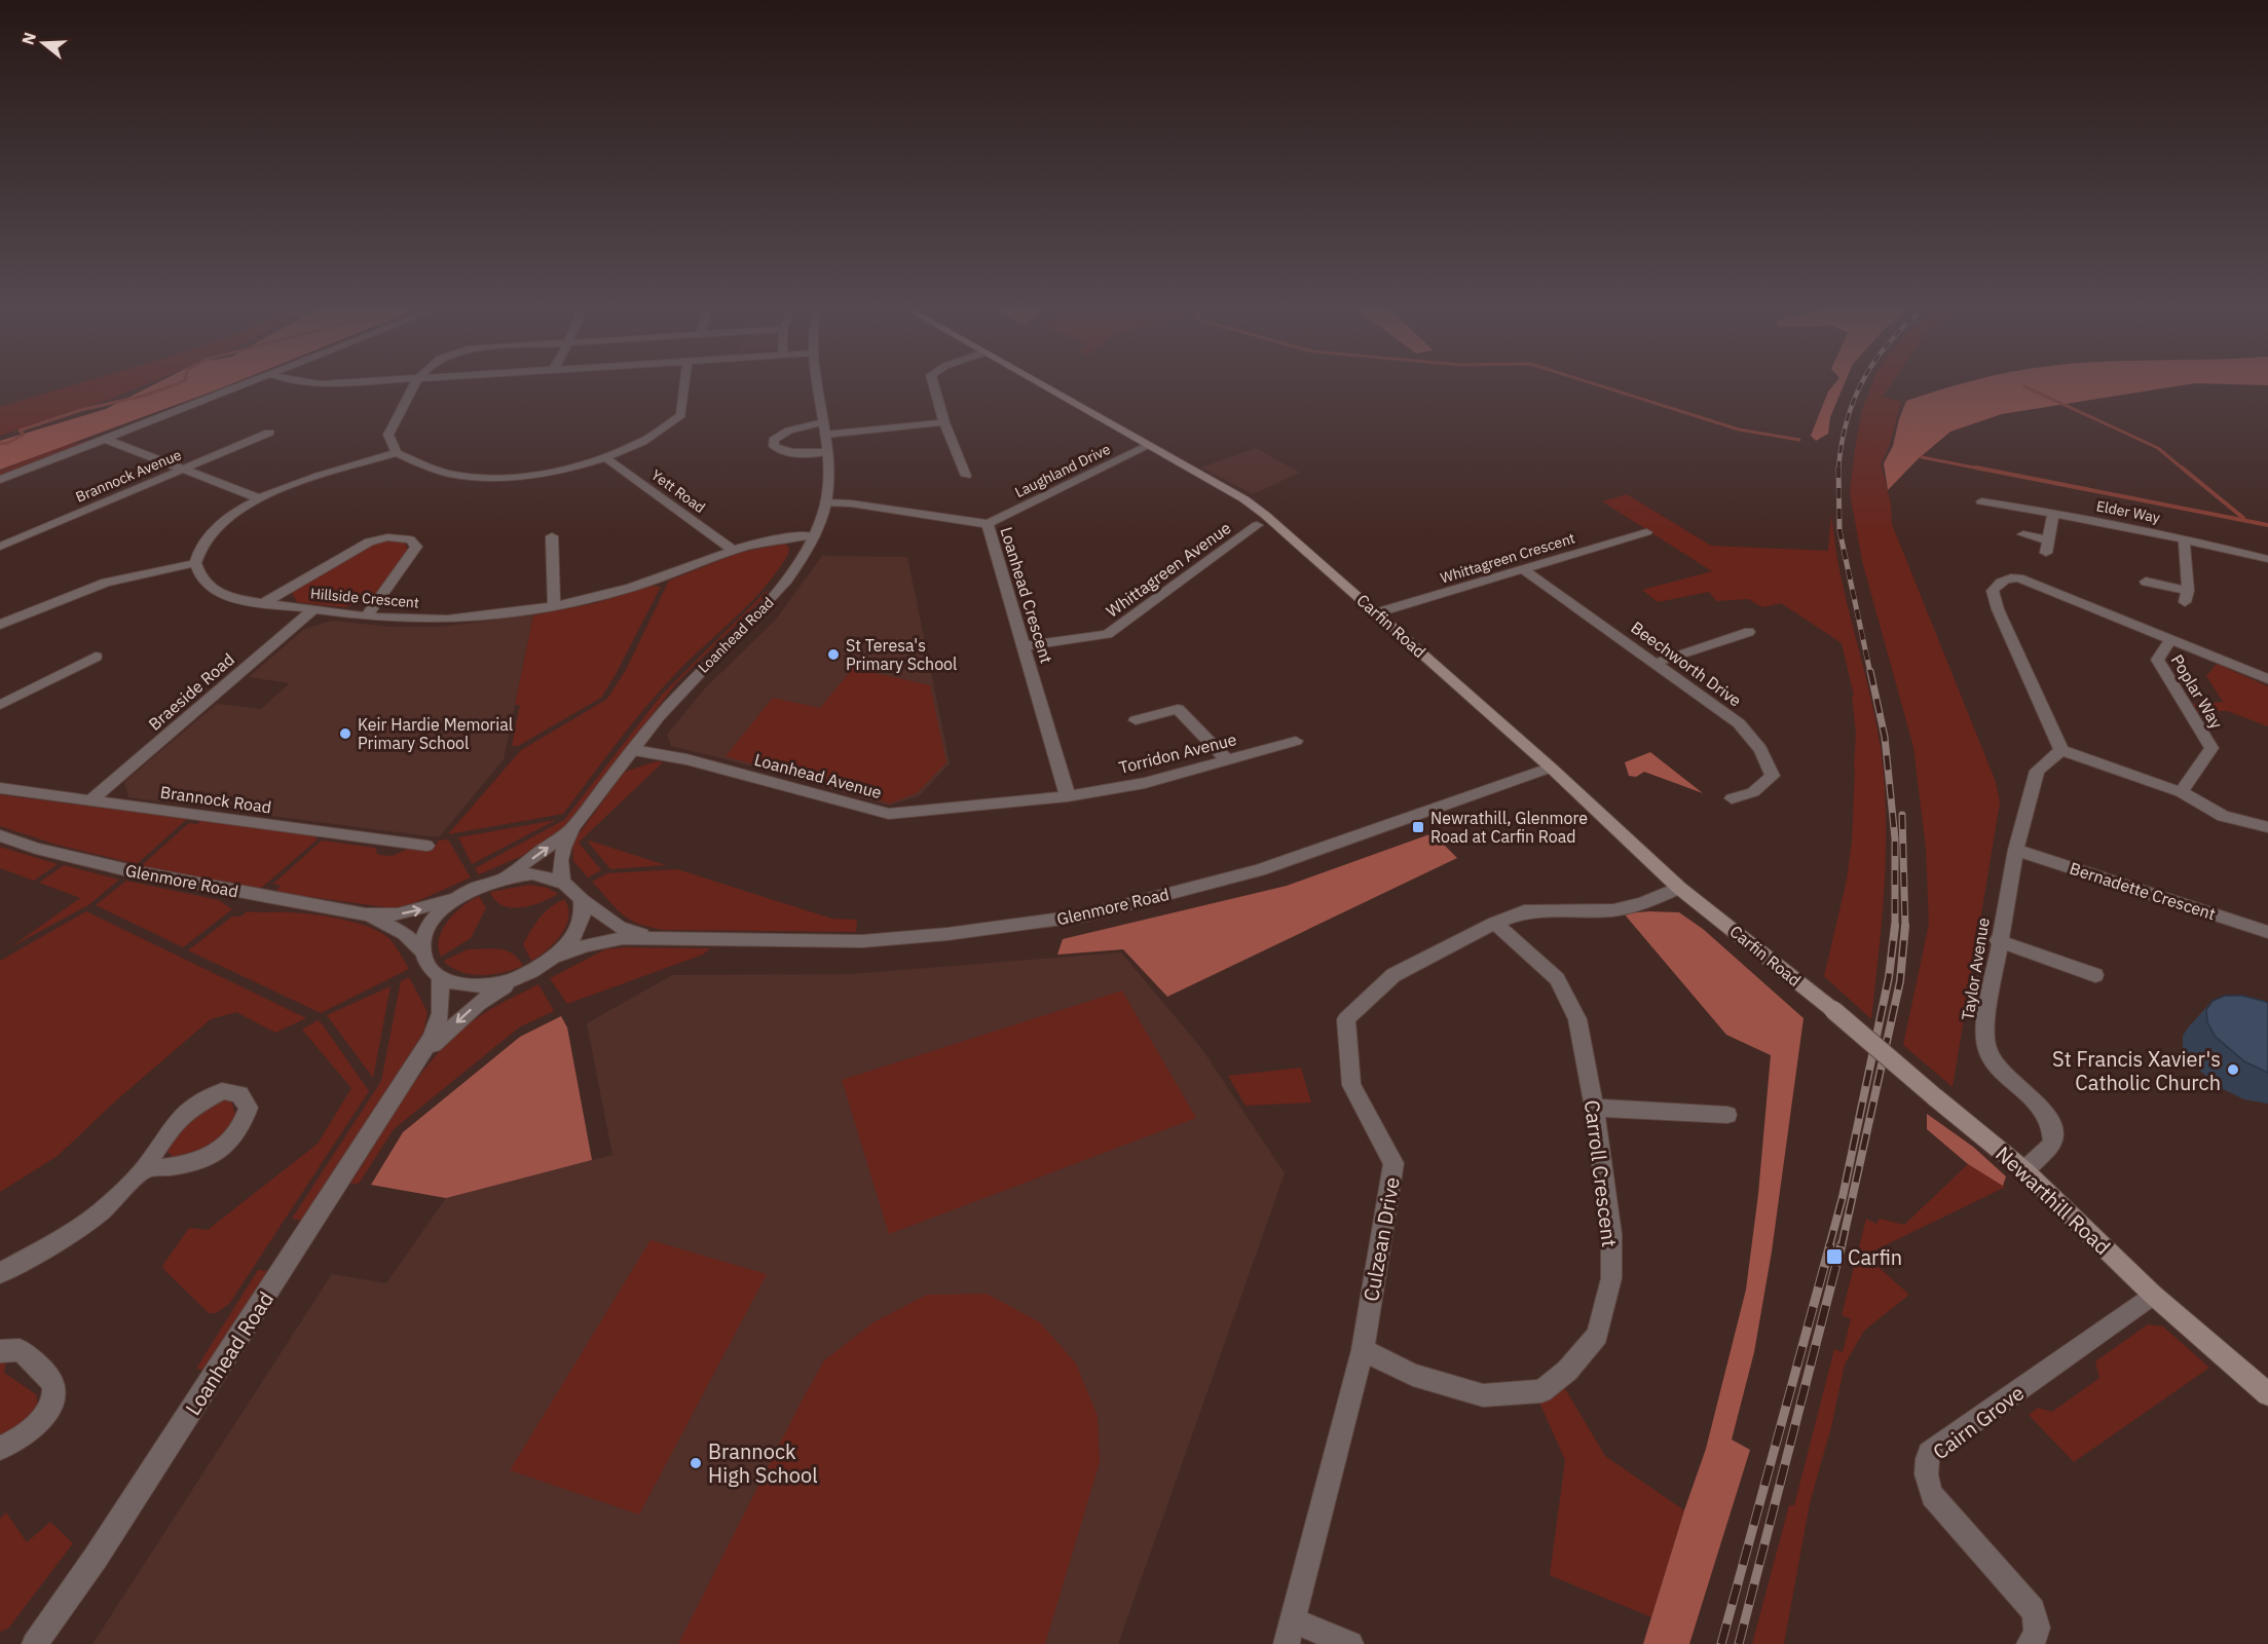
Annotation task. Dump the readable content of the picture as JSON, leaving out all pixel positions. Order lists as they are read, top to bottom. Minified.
{"streets":{"main road":["Carfin Road","Newarthill Road"],"street":["Laughland Drive","Brannock Avenue","Yett Road","Elder Way","Whittagreen Crescent","Whittagreen Avenue","Loanhead Crescent","Hillside Crescent","Loanhead Road","Beechworth Drive","Braeside Road","Poplar Way","Torridon Avenue","Loanhead Avenue","Brannock Road","Glenmore Road","Bernadette Crescent","Taylor Avenue","Carroll Crescent","Culzean Drive","Cairn Grove"]},"crossings":[["Laughland Drive","Loanhead Crescent"],["Laughland Drive","Carfin Road"],["Yett Road","Hillside Crescent"],["Whittagreen Crescent","Carfin Road"],["Whittagreen Crescent","Beechworth Drive"],["Whittagreen Avenue","Loanhead Crescent"],["Loanhead Crescent","Loanhead Road"],["Loanhead Crescent","Torridon Avenue"],["Loanhead Crescent","Loanhead Avenue"],["Hillside Crescent","Loanhead Road"],["Hillside Crescent","Braeside Road"],["Carfin Road","Glenmore Road"],["Carfin Road","Newarthill Road"],["Carfin Road","Culzean Drive"],["Loanhead Road","Loanhead Avenue"],["Loanhead Road","Glenmore Road"],["Braeside Road","Brannock Road"],["Torridon Avenue","Loanhead Avenue"],["Bernadette Crescent","Taylor Avenue"],["Taylor Avenue","Newarthill Road"],["Carroll Crescent","Culzean Drive"],["Newarthill Road","Cairn Grove"]],"places":{"other":["St Teresa's Primary School","Keir Hardie Memorial Primary School","St Francis Xavier's Catholic Church","Brannock High School"],"transit":["Newrathill, Glenmore Road at Carfin Road","Carfin"]},"north":"left"}
